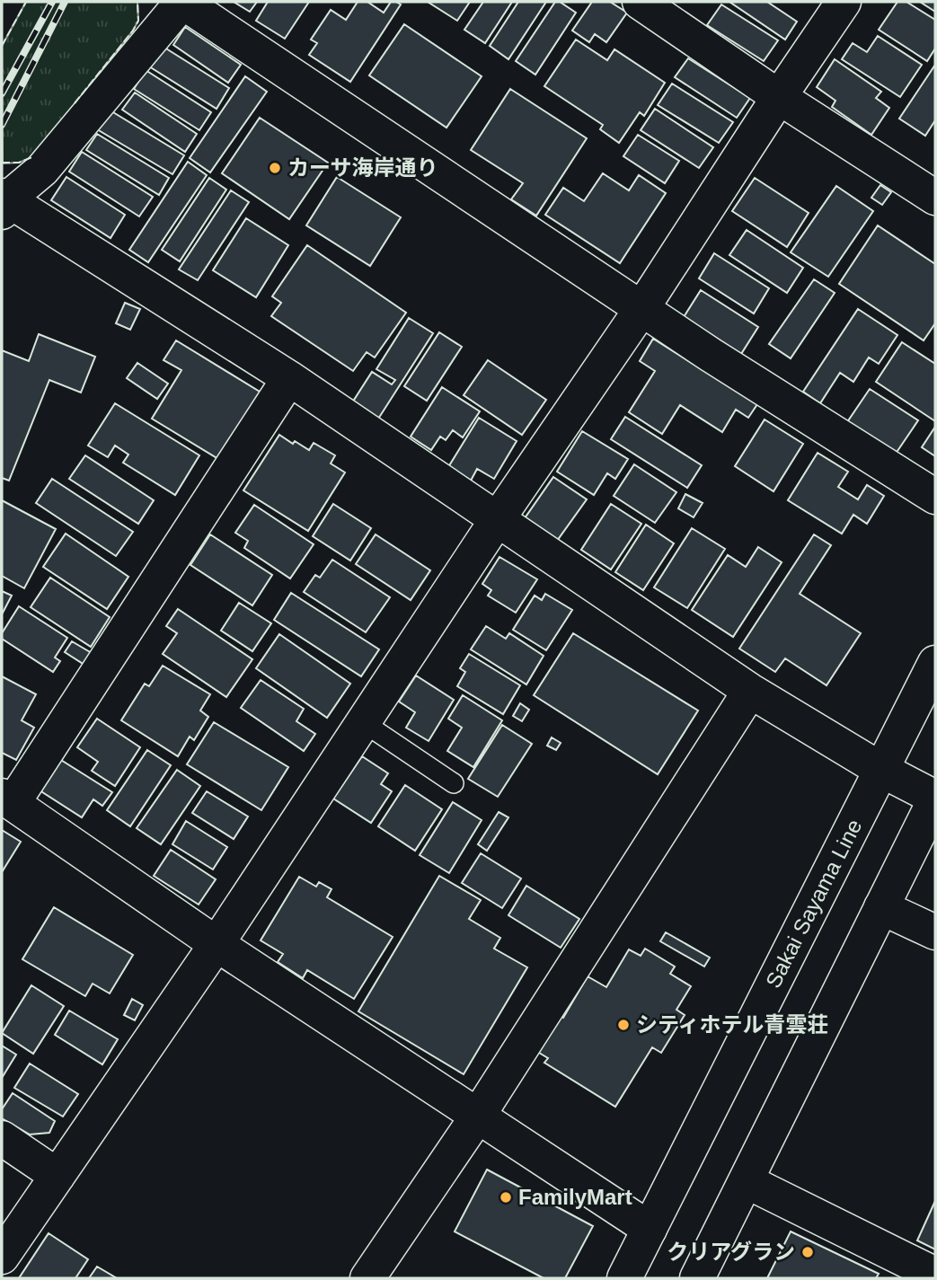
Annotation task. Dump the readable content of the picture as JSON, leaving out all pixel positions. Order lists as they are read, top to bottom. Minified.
{"streets":{"street":["Sakai Sayama Line"]},"places":["カーサ海岸通り","シティホテル青雲荘","FamilyMart","クリアグラン"]}
